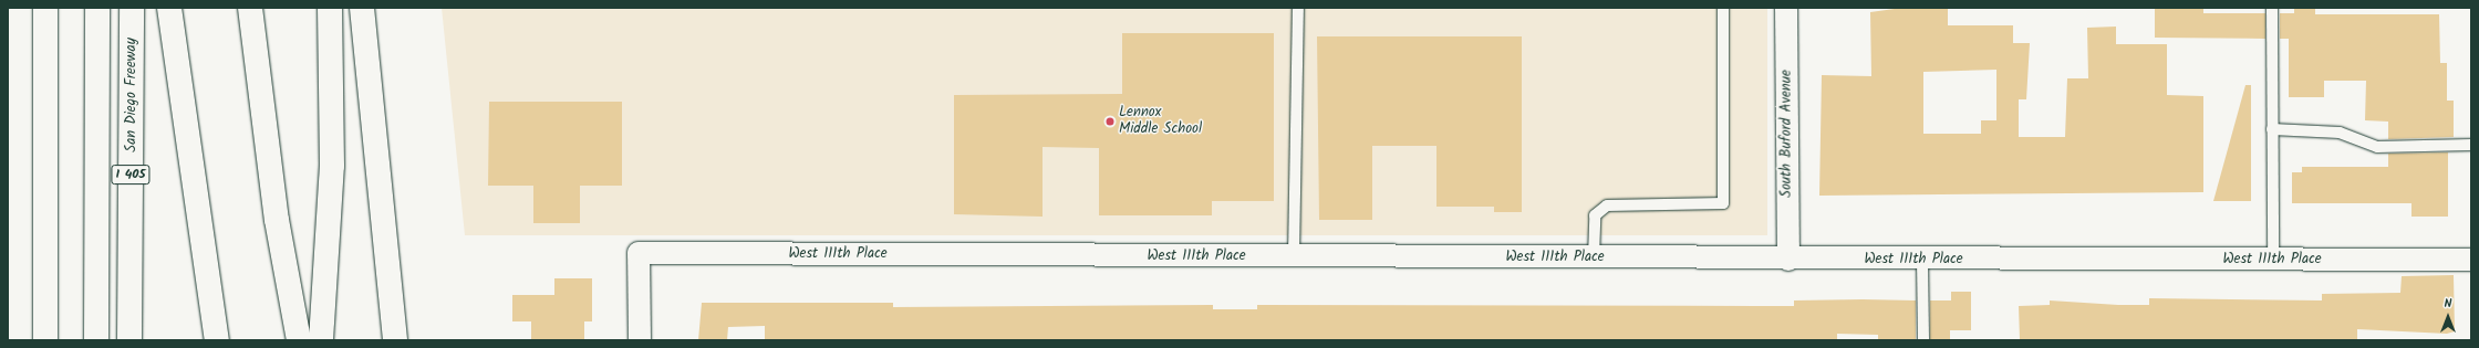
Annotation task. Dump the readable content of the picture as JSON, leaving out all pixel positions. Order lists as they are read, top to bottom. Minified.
{"streets":{"highway":["San Diego Freeway","I 405"],"street":["South Buford Avenue","West 111th Place"]},"crossings":[["South Buford Avenue","West 111th Place"]],"places":["Lennox Middle School"],"north":"top"}
